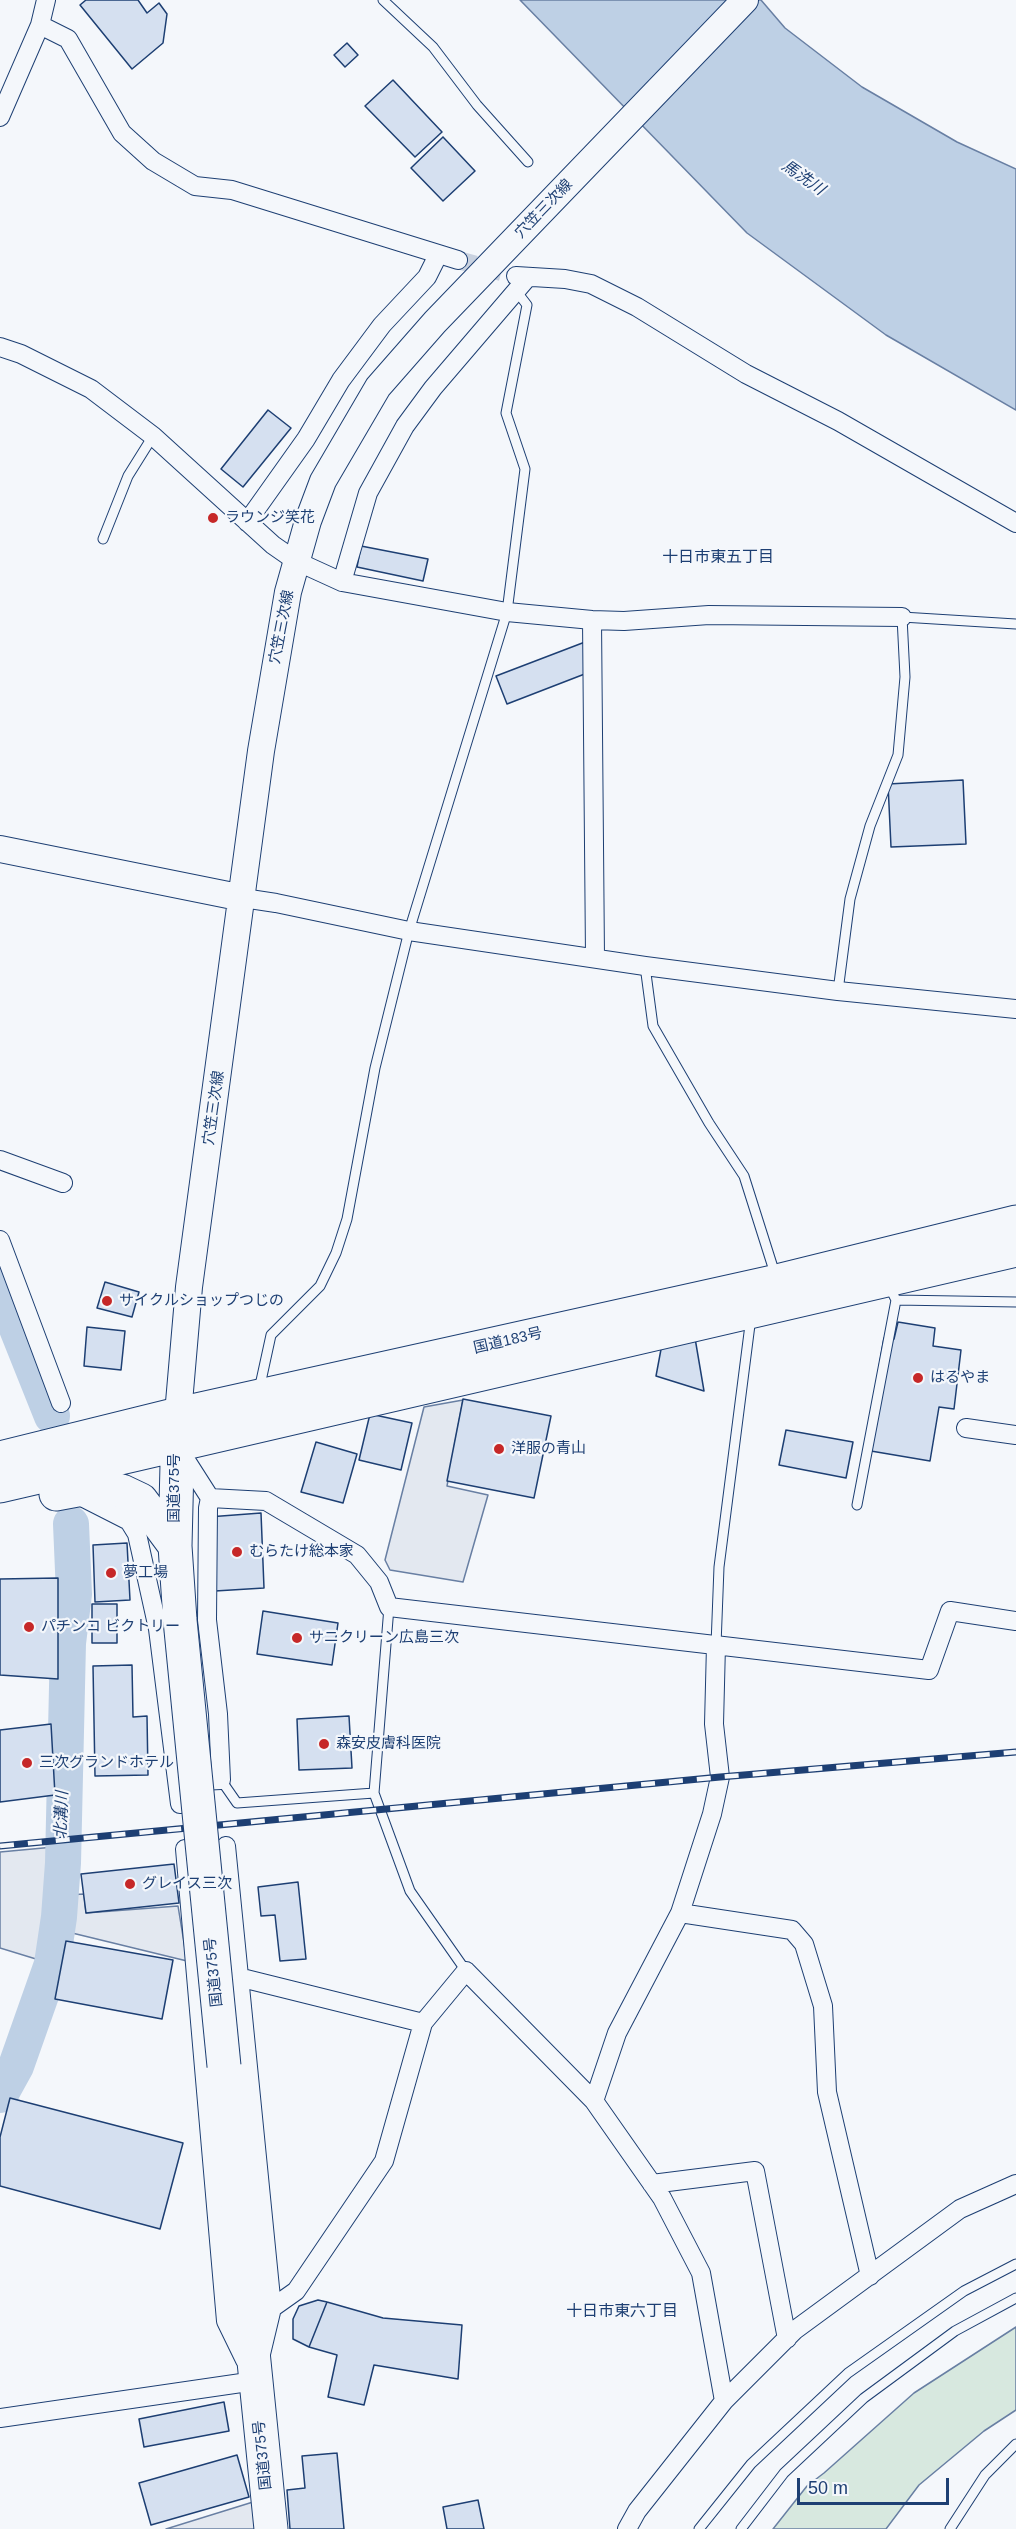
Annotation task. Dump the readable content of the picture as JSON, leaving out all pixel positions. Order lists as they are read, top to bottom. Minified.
{"streets":{"highway":["国道183号","国道375号"],"main road":["穴笠三次線"]},"crossings":[["穴笠三次線","国道183号"],["穴笠三次線","国道375号"],["国道183号","国道375号"]],"districts":["十日市東五丁目","十日市東六丁目"],"water":["馬洗川","北溝川"],"places":["ラウンジ笑花","サイクルショップつじの","はるやま","洋服の青山","むらたけ総本家","夢工場","パチンコ ビクトリー","サニクリーン広島三次","森安皮膚科医院","三次グランドホテル","グレイス三次"],"scale_bar":"50 m"}
